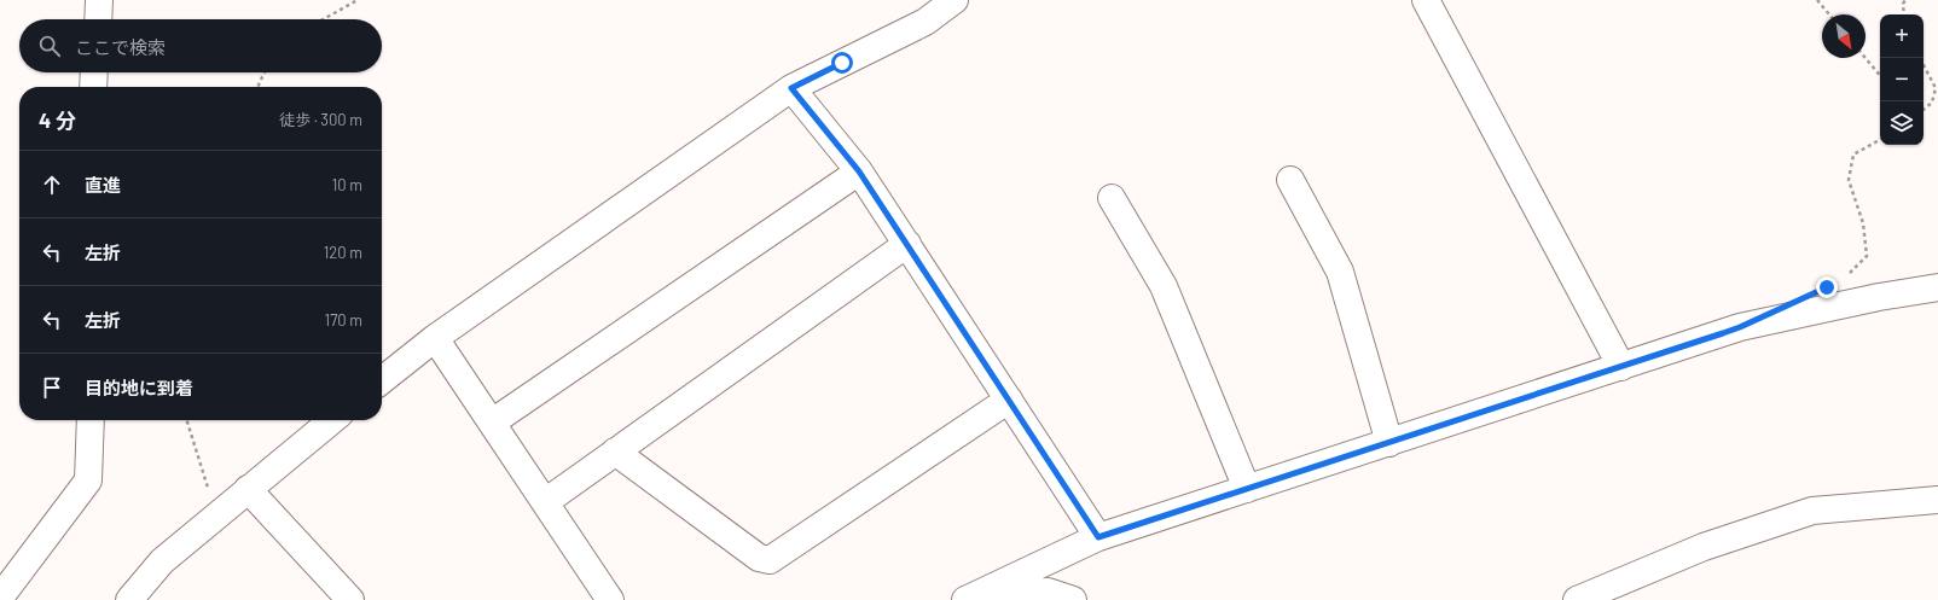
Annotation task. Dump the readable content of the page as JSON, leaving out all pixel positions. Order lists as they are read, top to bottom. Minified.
{"north":"bottom right","page":{"map_buttons":["+","−"],"search":"ここで検索","heading":["4 分","徒歩 · 300 m"],"list":[["直進","10 m"],["左折","120 m"],["左折","170 m"],"目的地に到着"]}}
